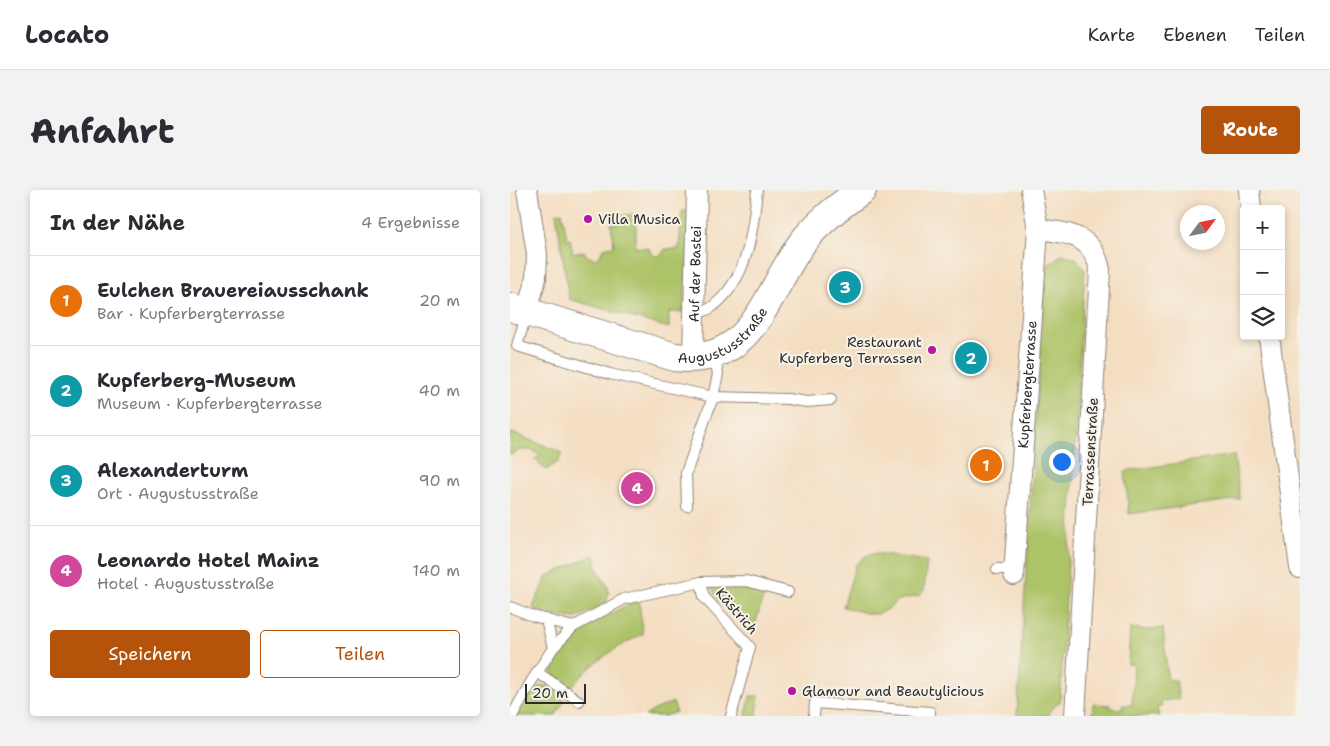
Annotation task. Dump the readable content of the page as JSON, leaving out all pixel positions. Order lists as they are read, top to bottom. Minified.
{"streets":{"main road":["Augustusstraße"],"street":["Auf der Bastei","Kupferbergterrasse","Terrassenstraße"],"lane":["Kästrich"]},"crossings":[["Auf der Bastei","Augustusstraße"],["Kupferbergterrasse","Terrassenstraße"]],"places":["Villa Musica","Restaurant Kupferberg Terrassen","Glamour and Beautylicious"],"scale_bar":"20 m","north":"top right","page":{"header":"Locato","nav":["Karte","Ebenen","Teilen"],"buttons":["Route",["Speichern","Teilen"]],"title":"Anfahrt","heading":["In der Nähe","4 Ergebnisse"],"map_buttons":["+","−"],"list":[{"mark":"1","name":"Eulchen Brauereiausschank","note":"Bar · Kupferbergterrasse","value":"20 m"},{"mark":"2","name":"Kupferberg-Museum","note":"Museum · Kupferbergterrasse","value":"40 m"},{"mark":"3","name":"Alexanderturm","note":"Ort · Augustusstraße","value":"90 m"},{"mark":"4","name":"Leonardo Hotel Mainz","note":"Hotel · Augustusstraße","value":"140 m"}],"pins":["3","2","1","4"],"scale":"20 m"}}
